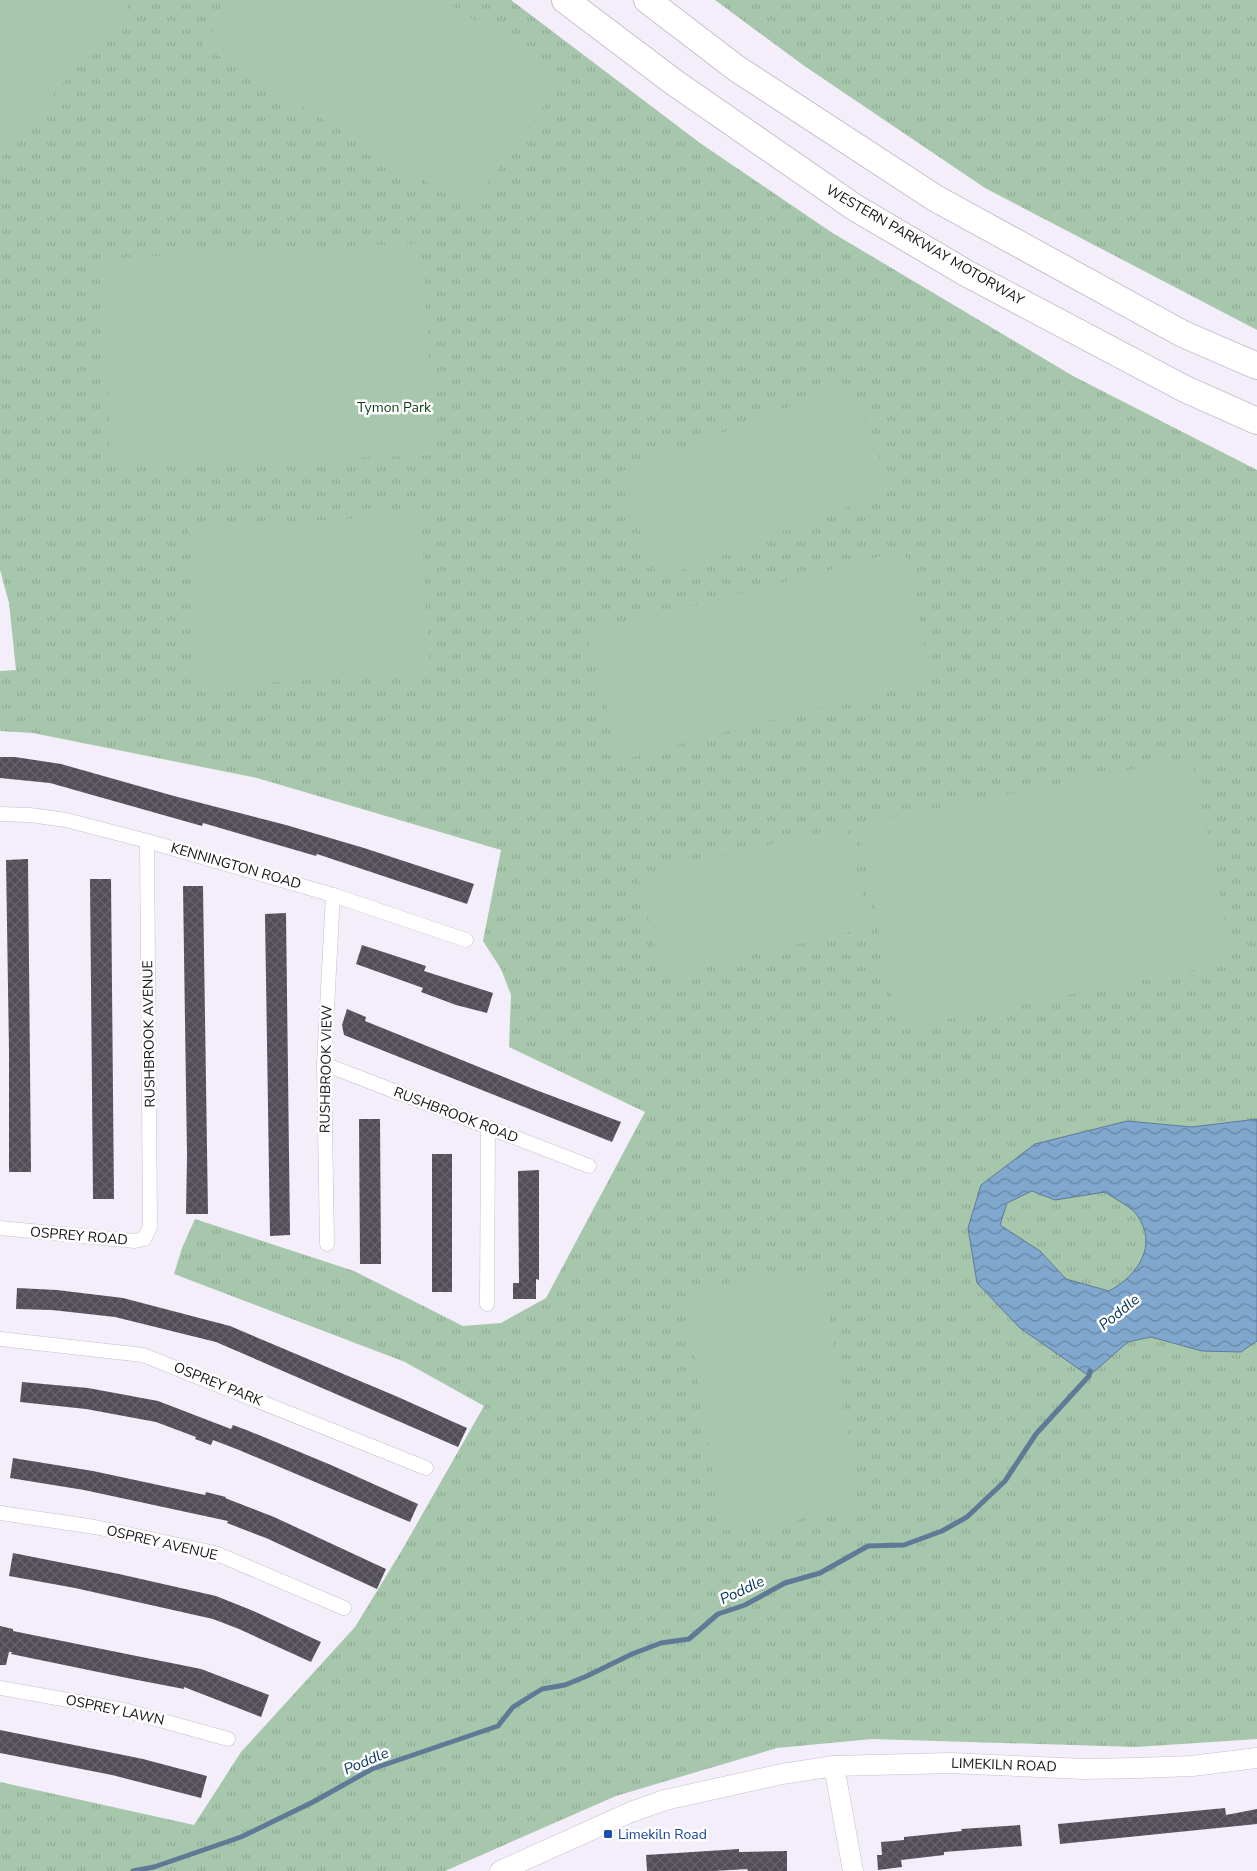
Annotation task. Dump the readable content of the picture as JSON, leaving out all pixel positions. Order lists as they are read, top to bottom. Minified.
{"streets":{"highway":["WESTERN PARKWAY MOTORWAY"],"street":["KENNINGTON ROAD","RUSHBROOK AVENUE","RUSHBROOK VIEW","RUSHBROOK ROAD","OSPREY ROAD","OSPREY PARK","OSPREY AVENUE","OSPREY LAWN","LIMEKILN ROAD"]},"crossings":[["KENNINGTON ROAD","RUSHBROOK AVENUE"],["KENNINGTON ROAD","RUSHBROOK VIEW"],["RUSHBROOK AVENUE","OSPREY ROAD"],["RUSHBROOK VIEW","RUSHBROOK ROAD"]],"water":["Poddle"],"parks":["Tymon Park"],"places":{"transit":["Limekiln Road"]}}
